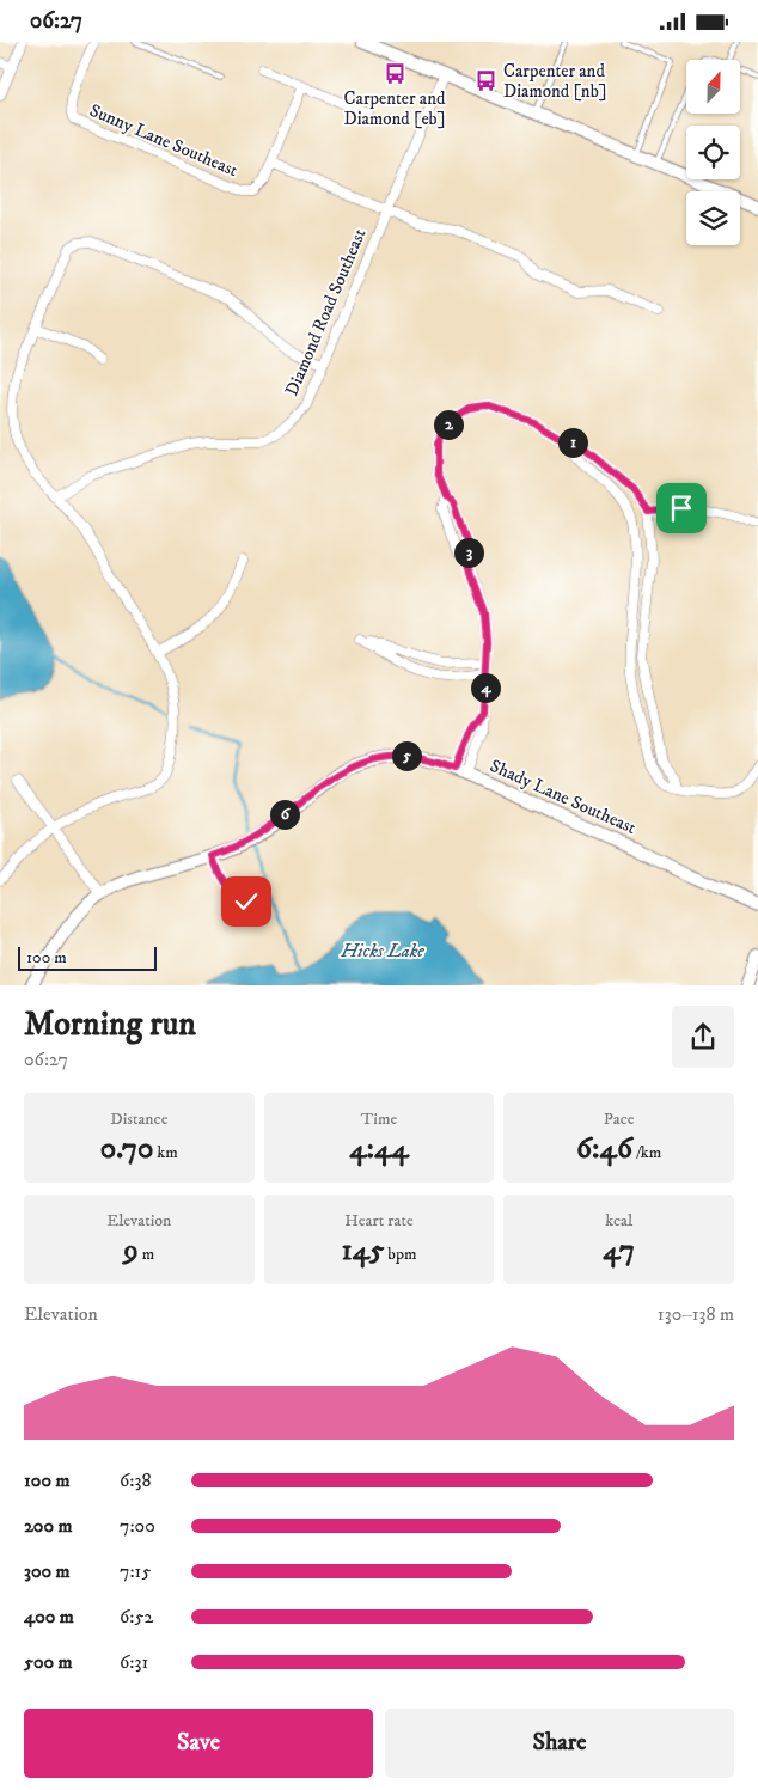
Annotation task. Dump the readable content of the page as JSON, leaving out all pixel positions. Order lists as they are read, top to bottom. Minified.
{"streets":{"street":["Sunny Lane Southeast","Diamond Road Southeast","Shady Lane Southeast"]},"crossings":[["Sunny Lane Southeast","Diamond Road Southeast"]],"water":["Hicks Lake"],"places":{"bus stop":["Carpenter and Diamond [eb]","Carpenter and Diamond [nb]"]},"scale_bar":"100 m","north":"top","page":{"status":"06:27","pins":["2","1","3","4","5","6"],"scale":"100 m","heading":["Morning run","06:27"],"stats":[["Distance","0.70 km"],["Time","4:44"],["Pace","6:46 /km"],["Elevation","9 m"],["Heart rate","145 bpm"],["kcal","47"]],"chart":["Elevation","130–138 m"],"list":[{"name":"100 m","note":"6:38"},{"name":"200 m","note":"7:00"},{"name":"300 m","note":"7:15"},{"name":"400 m","note":"6:52"},{"name":"500 m","note":"6:31"}],"buttons":["Save","Share"]}}
